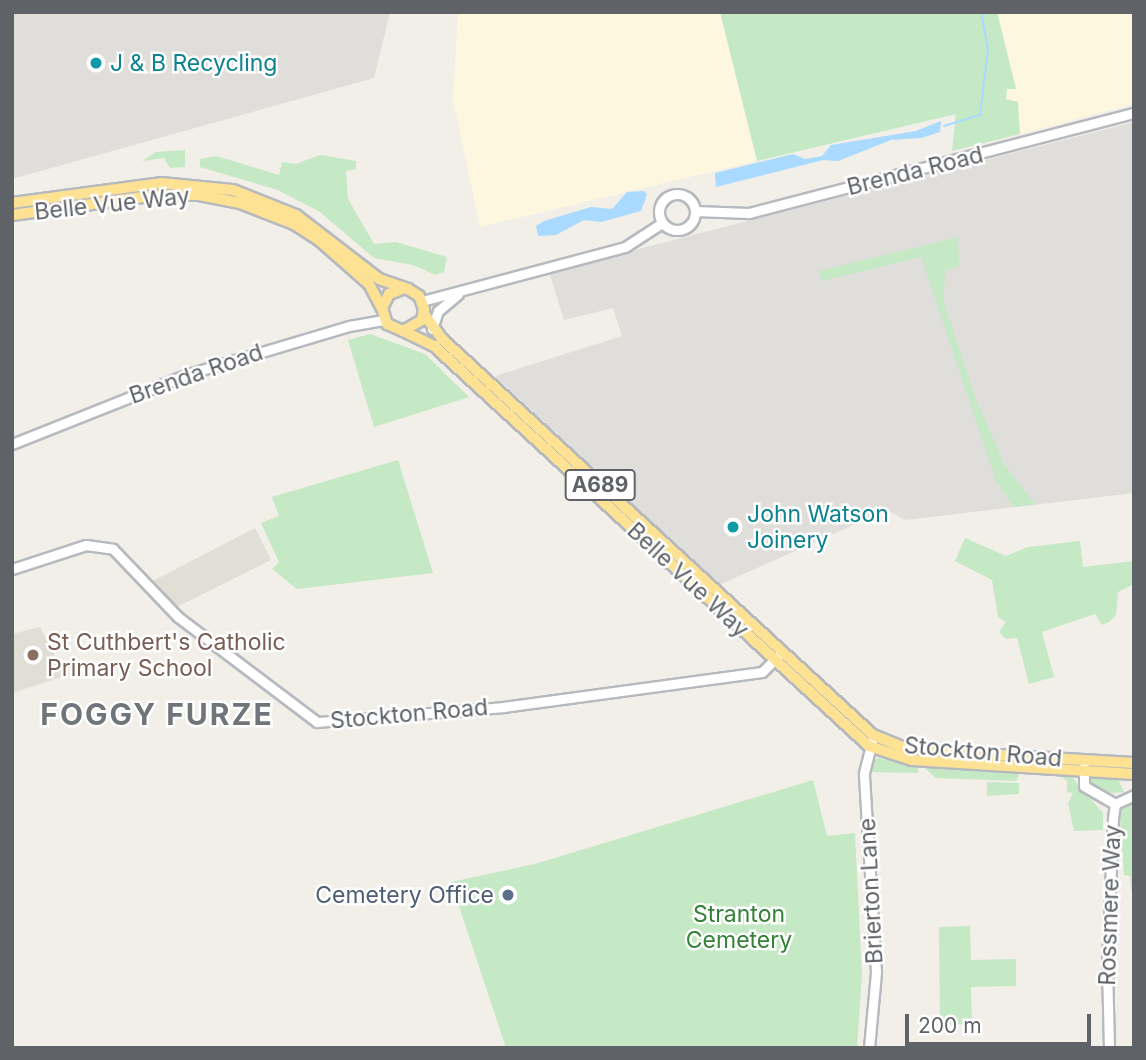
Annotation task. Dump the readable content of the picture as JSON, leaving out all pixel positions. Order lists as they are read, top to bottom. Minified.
{"streets":{"highway":["Belle Vue Way","A689","Stockton Road"],"street":["Brenda Road","Brierton Lane","Rossmere Way"]},"crossings":[["Brenda Road","Belle Vue Way"],["Brenda Road","A689"],["Brenda Road","Stockton Road"],["Belle Vue Way","A689"],["Belle Vue Way","Stockton Road"],["A689","Stockton Road"],["Stockton Road","Brierton Lane"],["Stockton Road","Rossmere Way"]],"districts":["FOGGY FURZE"],"parks":["Stranton Cemetery"],"places":["J & B Recycling","John Watson Joinery","St Cuthbert's Catholic Primary School","Cemetery Office"],"scale_bar":"200 m"}
